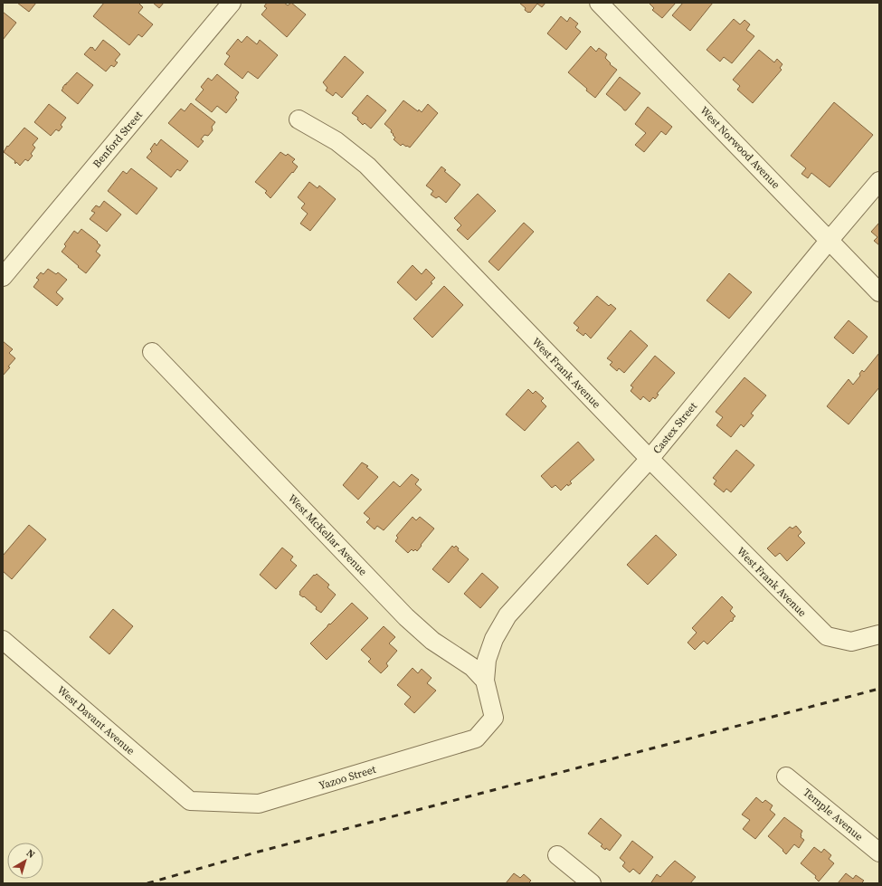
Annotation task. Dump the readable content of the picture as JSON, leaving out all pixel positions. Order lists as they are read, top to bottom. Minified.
{"streets":{"street":["Benford Street","West Norwood Avenue","West Frank Avenue","Castex Street","West McKellar Avenue","West Davant Avenue","Yazoo Street","Temple Avenue"]},"crossings":[["West Norwood Avenue","Castex Street"],["West Frank Avenue","Castex Street"],["Castex Street","West McKellar Avenue"],["West McKellar Avenue","Yazoo Street"],["West Davant Avenue","Yazoo Street"]],"north":"top right"}
